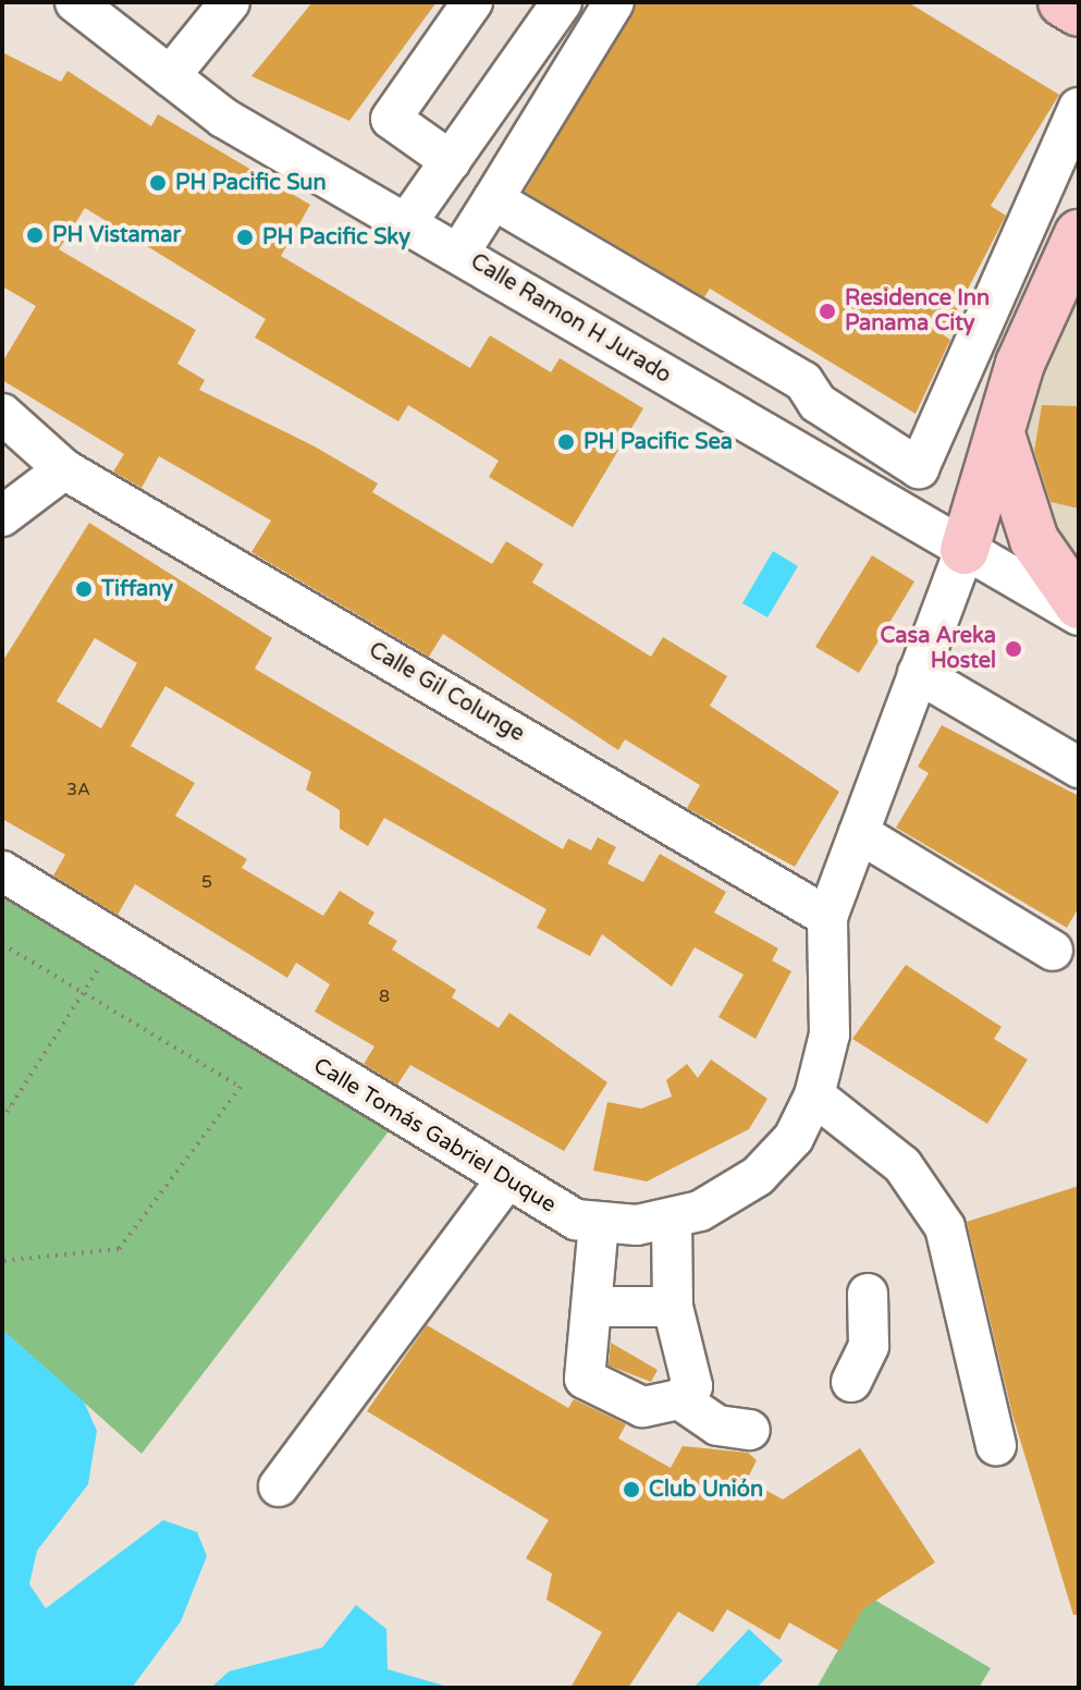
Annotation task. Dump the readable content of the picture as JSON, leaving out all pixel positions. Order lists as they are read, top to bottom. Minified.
{"streets":{"street":["Calle Ramon H Jurado","Calle Gil Colunge","Calle Tomás Gabriel Duque"]},"crossings":[["Calle Ramon H Jurado","Calle Tomás Gabriel Duque"],["Calle Gil Colunge","Calle Tomás Gabriel Duque"]],"places":["PH Pacific Sun","PH Vistamar","PH Pacific Sky","Residence Inn Panama City","PH Pacific Sea","Tiffany","Casa Areka Hostel","Club Unión"],"house_numbers":["3A","5","8"]}
